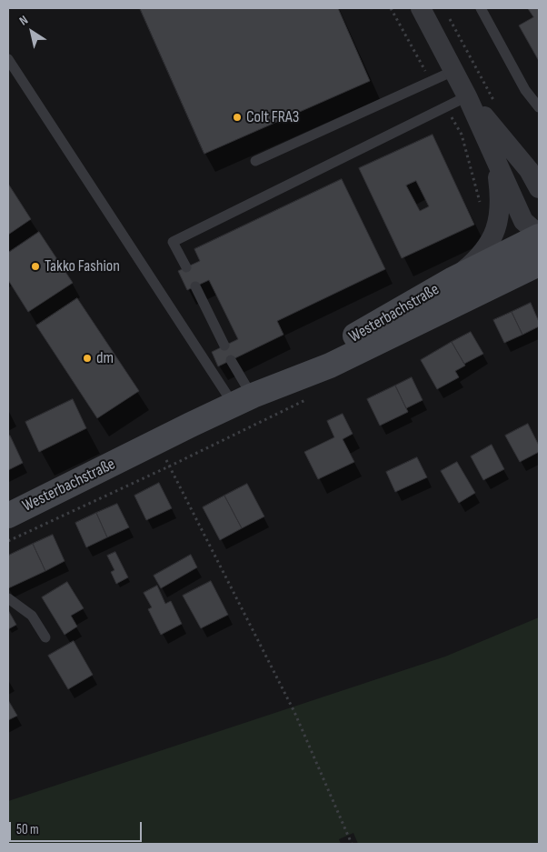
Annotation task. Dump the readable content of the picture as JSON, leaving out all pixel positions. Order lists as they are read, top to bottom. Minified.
{"streets":{"main road":["Westerbachstraße"]},"places":["Colt FRA3","Takko Fashion","dm"],"scale_bar":"50 m","north":"top left"}
